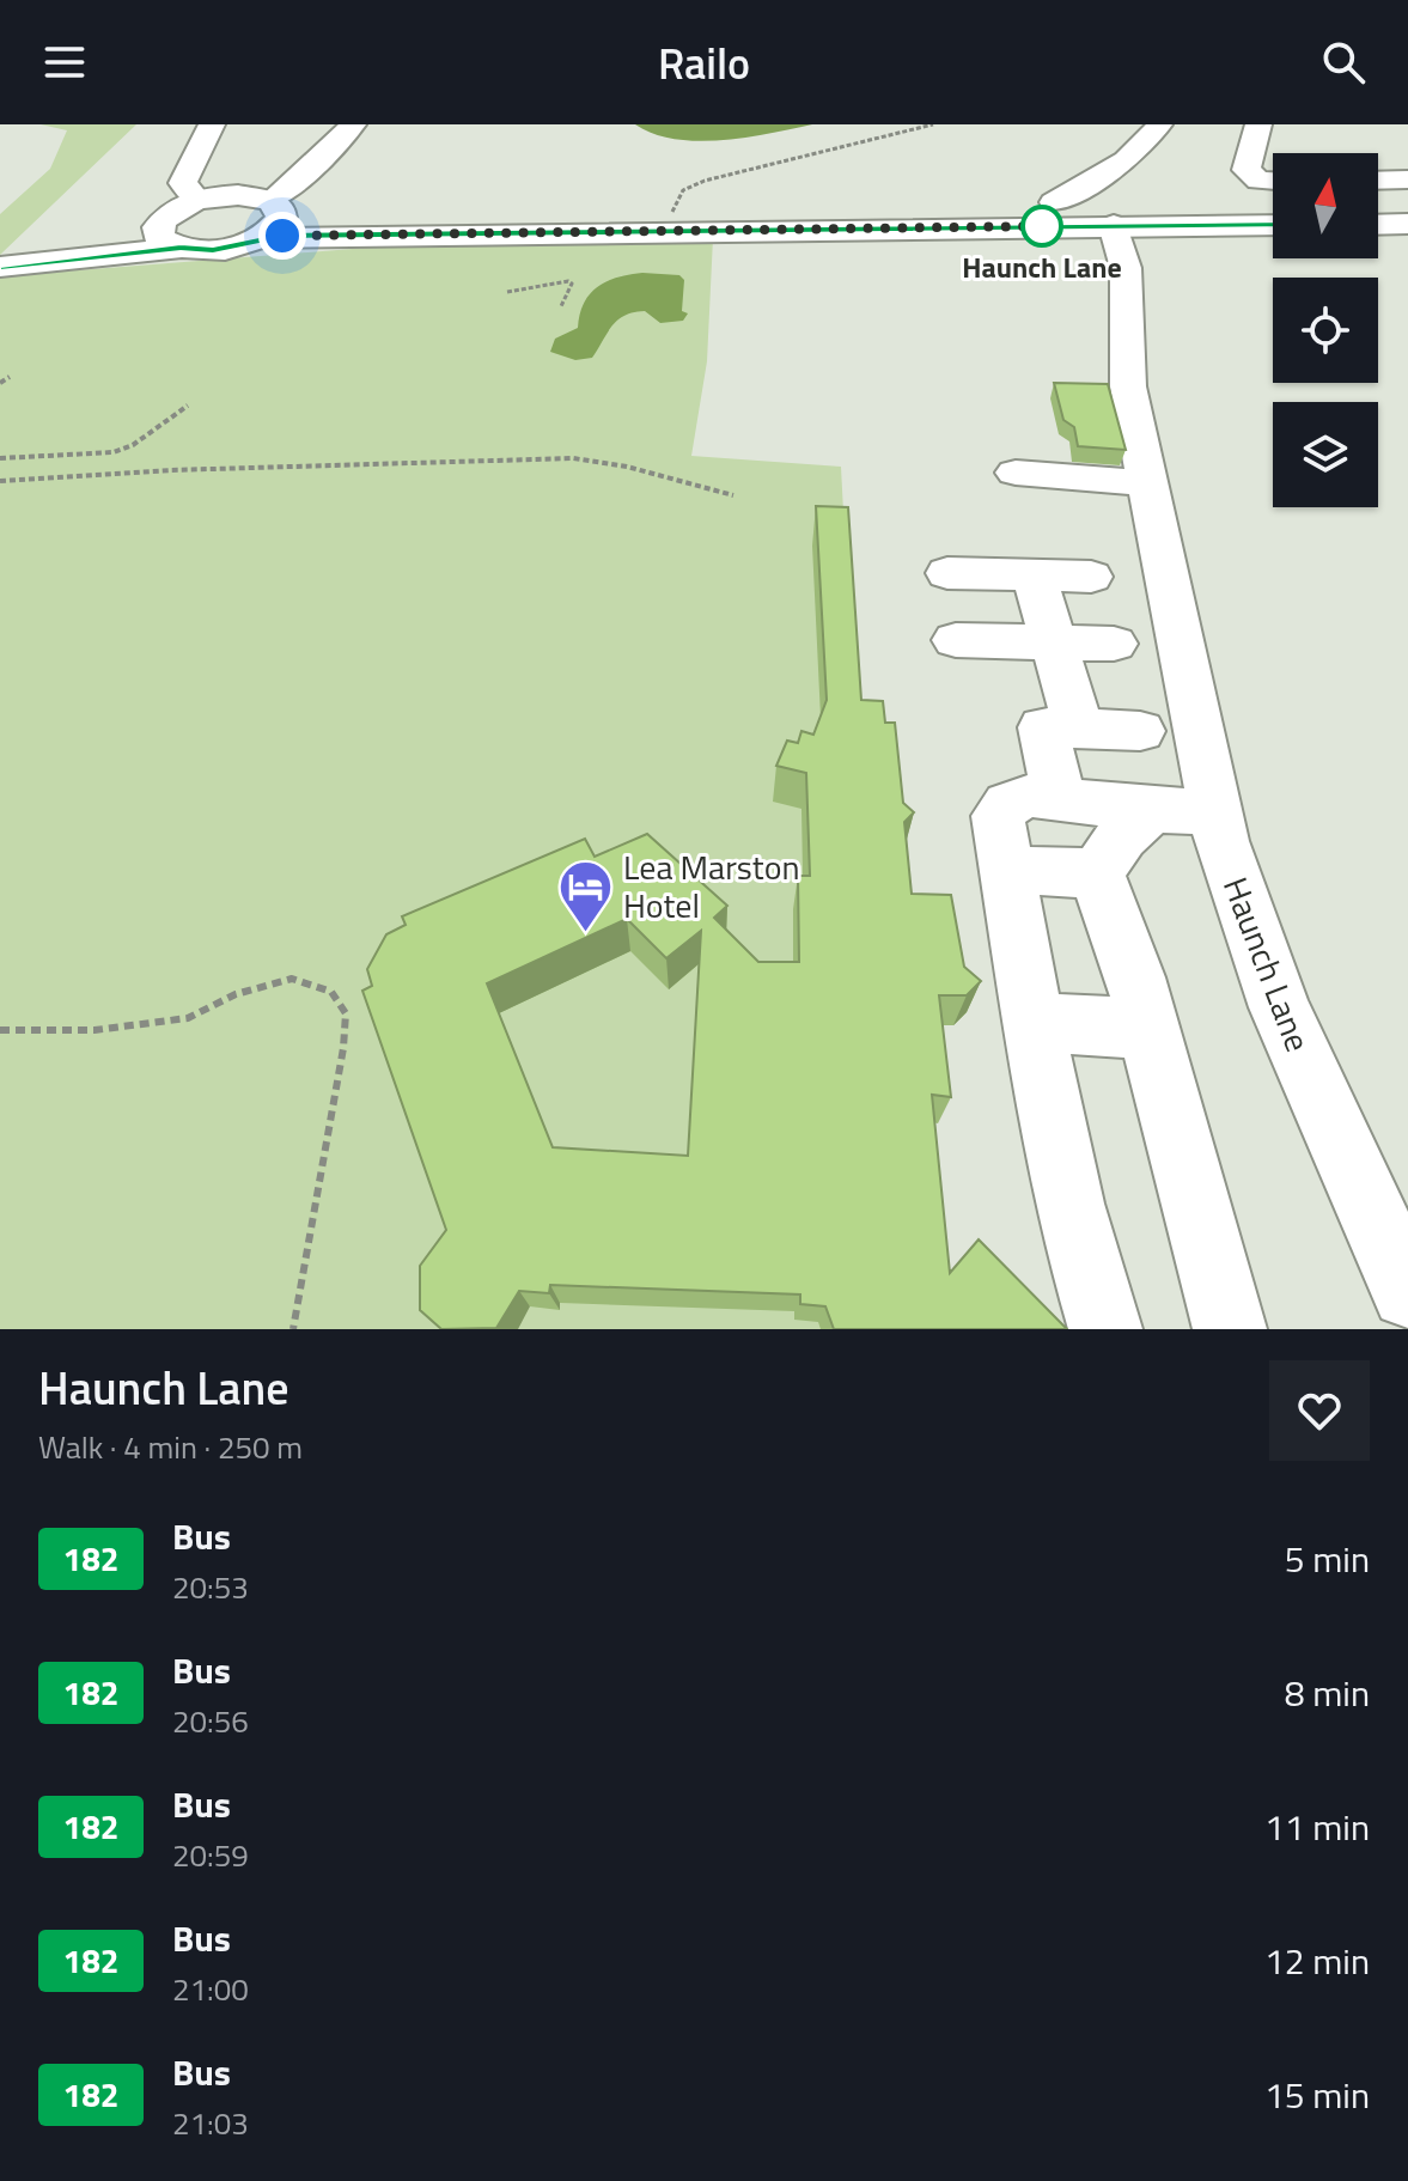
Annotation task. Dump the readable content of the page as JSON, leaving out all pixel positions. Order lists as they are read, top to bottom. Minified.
{"streets":{"street":["Haunch Lane"]},"places":{"other":["Haunch Lane"],"hotel":["Lea Marston Hotel"]},"lines":["bus line 182"],"north":"top","page":{"header":"Railo","heading":["Haunch Lane","Walk · 4 min · 250 m"],"list":[{"mark":"182","name":"Bus","note":"20:53","value":"5 min"},{"mark":"182","name":"Bus","note":"20:56","value":"8 min"},{"mark":"182","name":"Bus","note":"20:59","value":"11 min"},{"mark":"182","name":"Bus","note":"21:00","value":"12 min"},{"mark":"182","name":"Bus","note":"21:03","value":"15 min"}]}}
